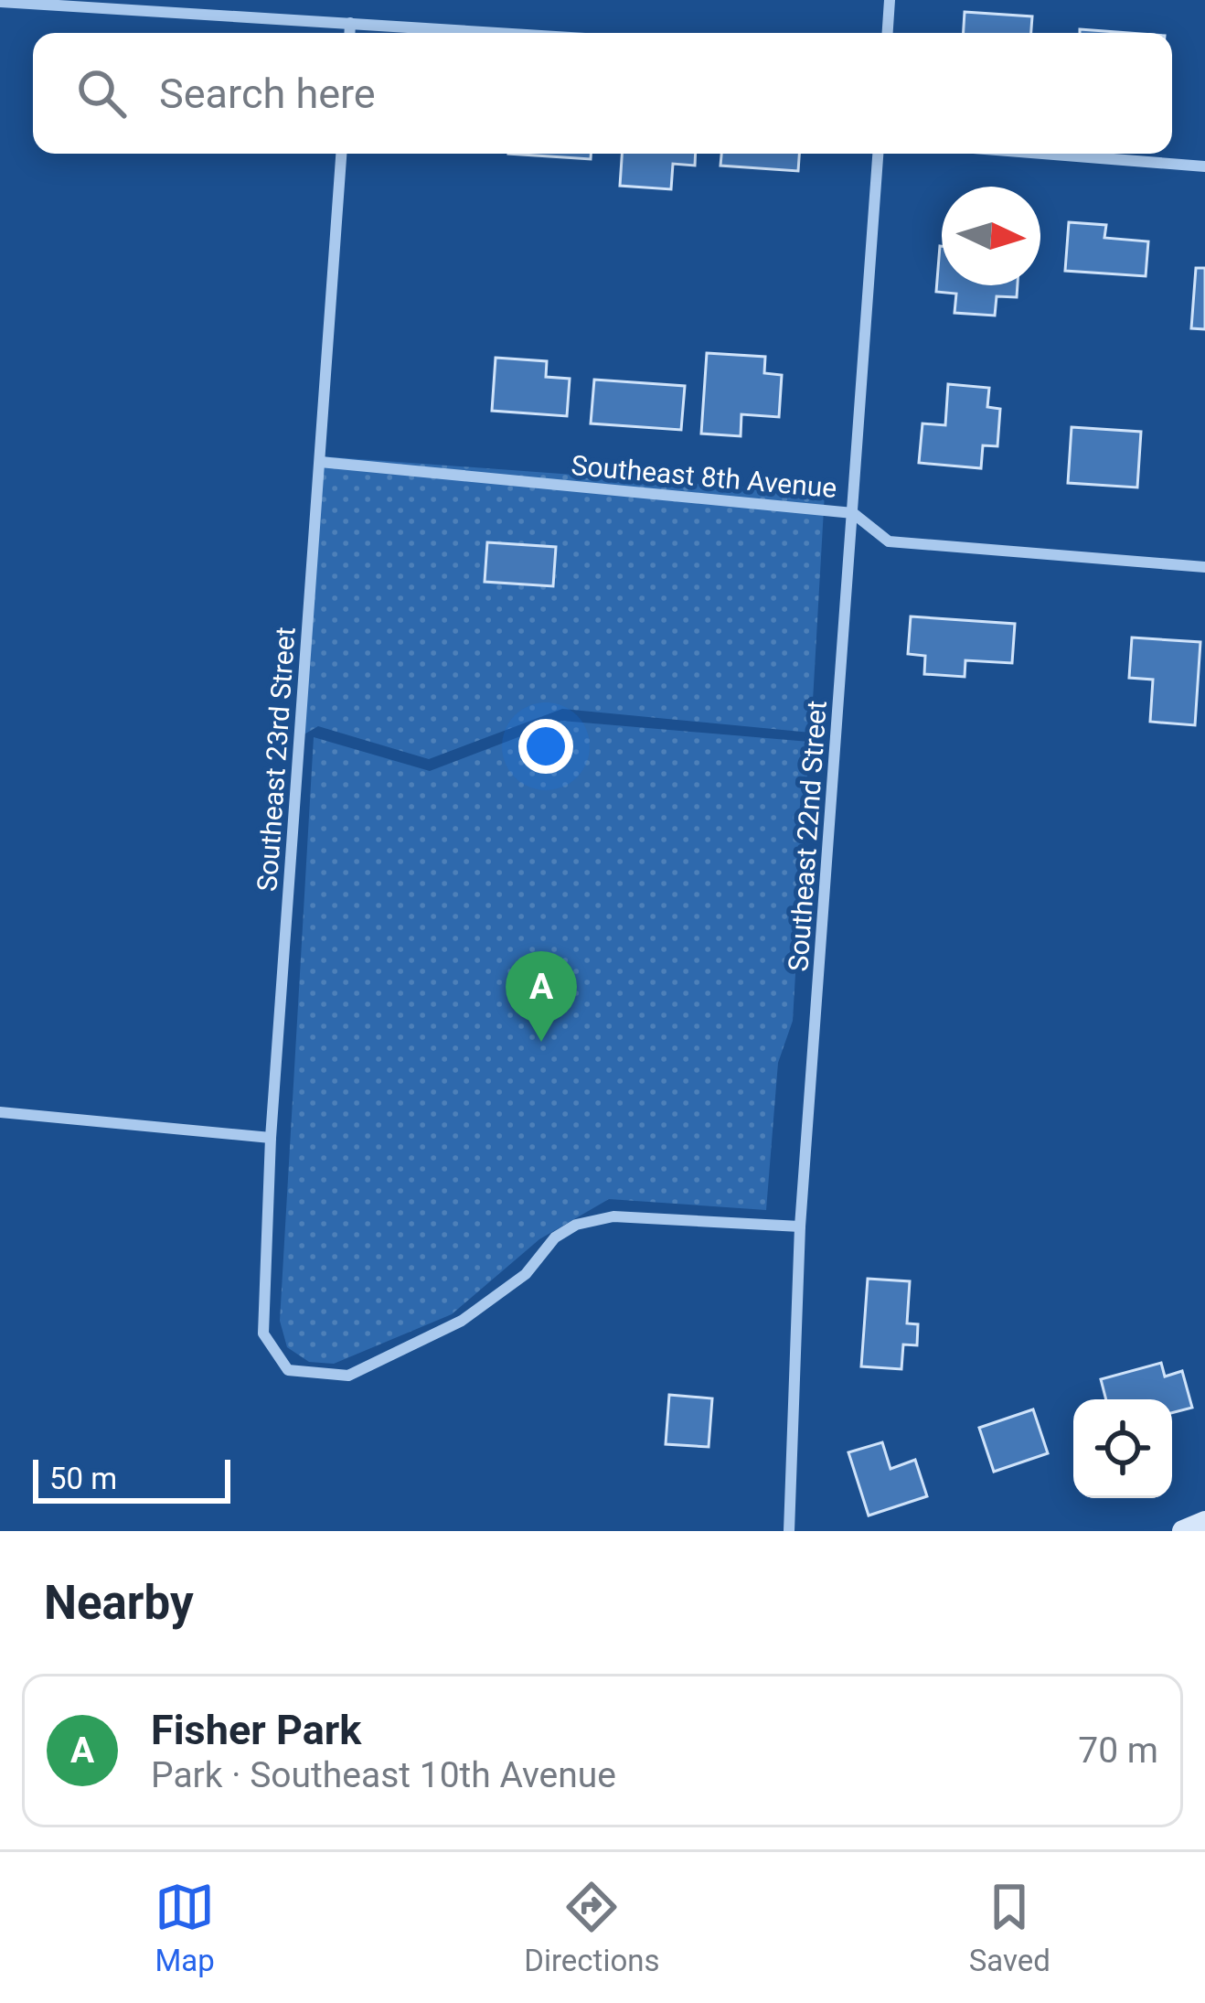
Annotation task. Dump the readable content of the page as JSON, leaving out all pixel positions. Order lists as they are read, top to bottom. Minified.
{"streets":{"street":["Southeast 8th Avenue","Southeast 23rd Street","Southeast 22nd Street"]},"crossings":[["Southeast 8th Avenue","Southeast 23rd Street"],["Southeast 8th Avenue","Southeast 22nd Street"],["Southeast 23rd Street","Southeast 22nd Street"]],"scale_bar":"50 m","north":"right","page":{"search":"Search here","pins":"A","scale":"50 m","heading":"Nearby","list":[{"mark":"A","name":"Fisher Park","note":"Park · Southeast 10th Avenue","value":"70 m"}],"nav":["Map","Directions","Saved"]}}
